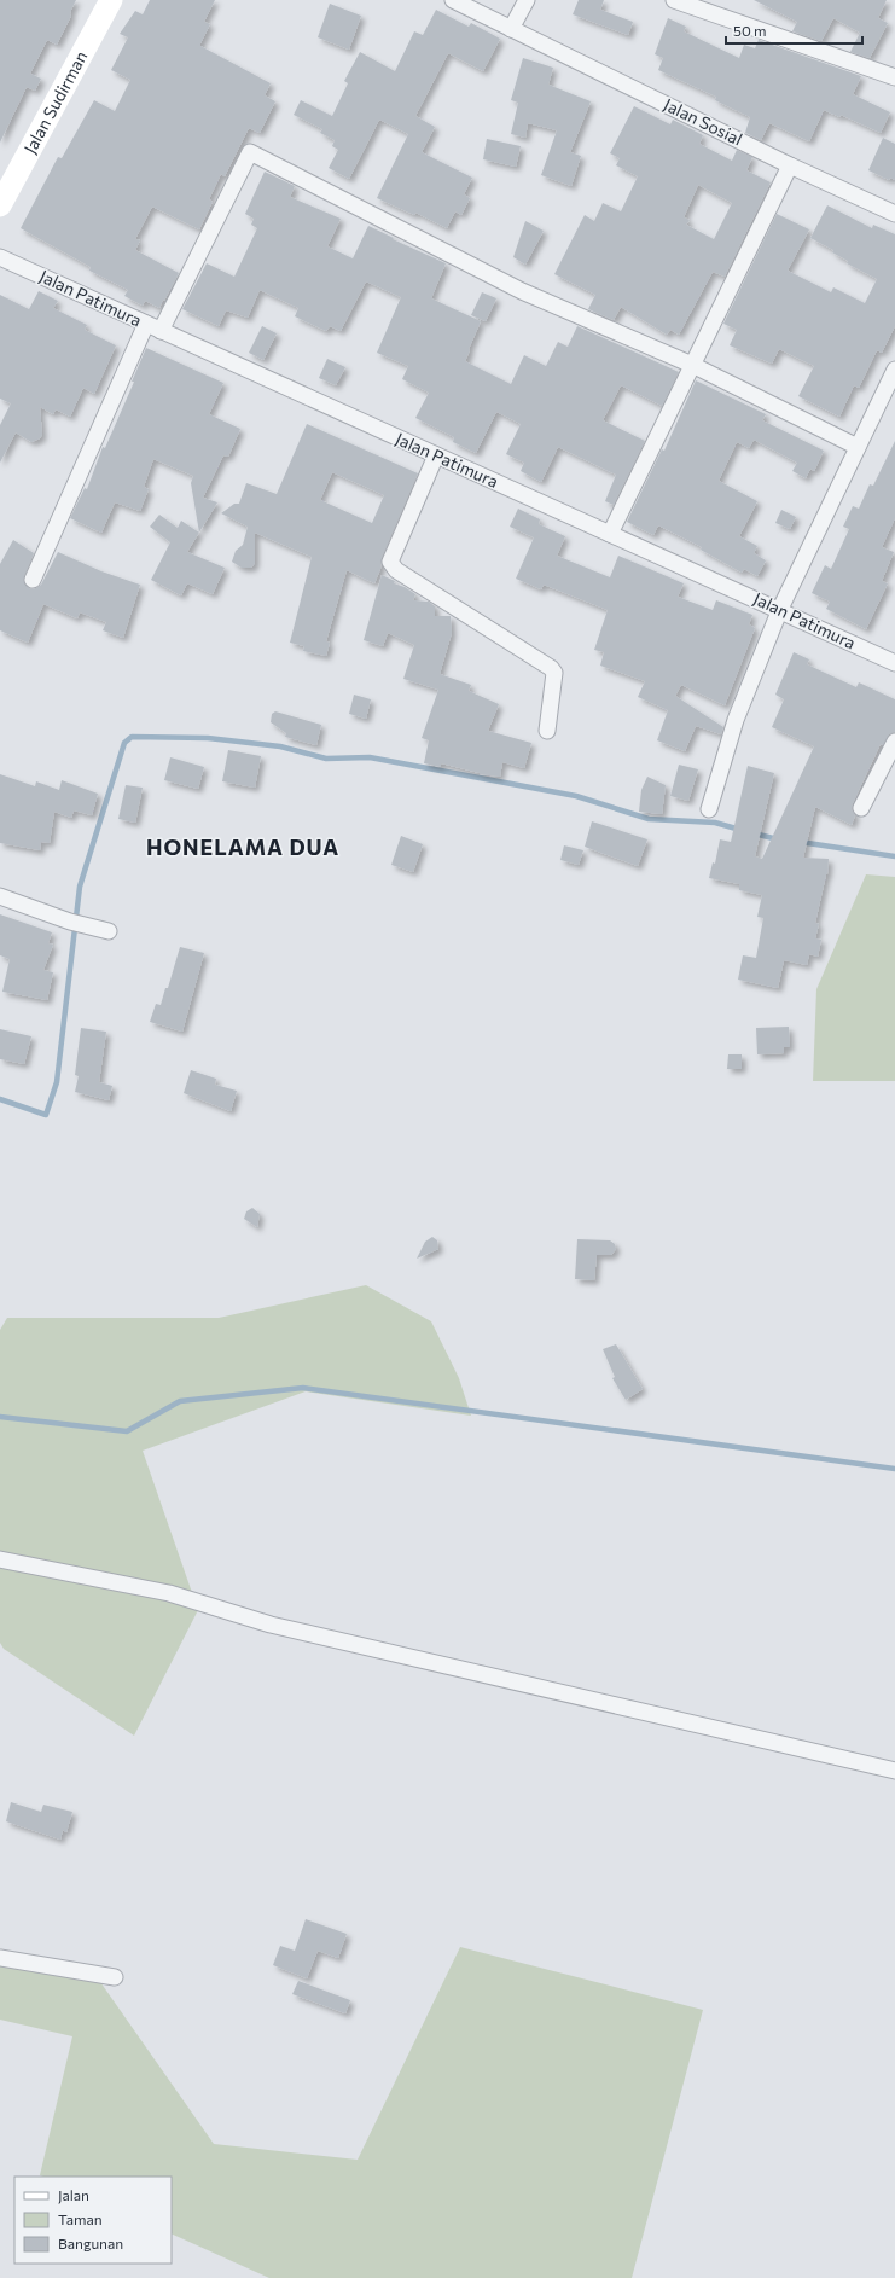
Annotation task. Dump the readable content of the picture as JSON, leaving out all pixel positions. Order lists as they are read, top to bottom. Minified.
{"streets":{"main road":["Jalan Sudirman"],"street":["Jalan Sosial","Jalan Patimura"]},"districts":["HONELAMA DUA"],"legend":["Jalan","Taman","Bangunan"],"scale_bar":"50 m"}
